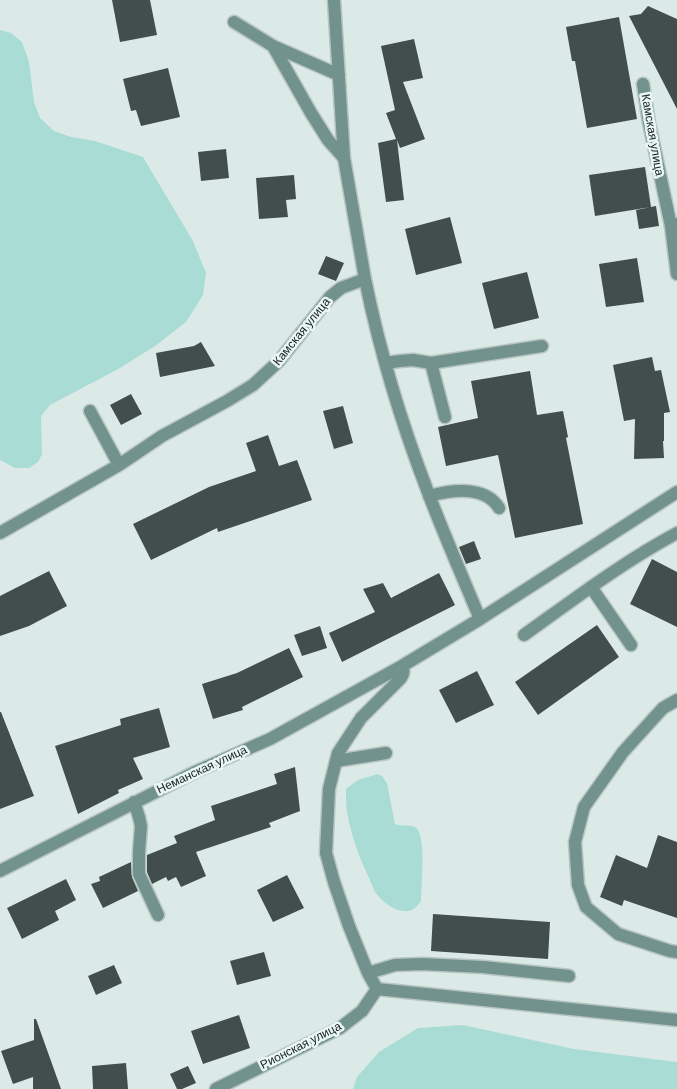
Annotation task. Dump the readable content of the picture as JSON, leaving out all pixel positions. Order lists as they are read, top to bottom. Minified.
{"streets":{"lane":["Камская улица","Неманская улица","Рионская улица"]}}
